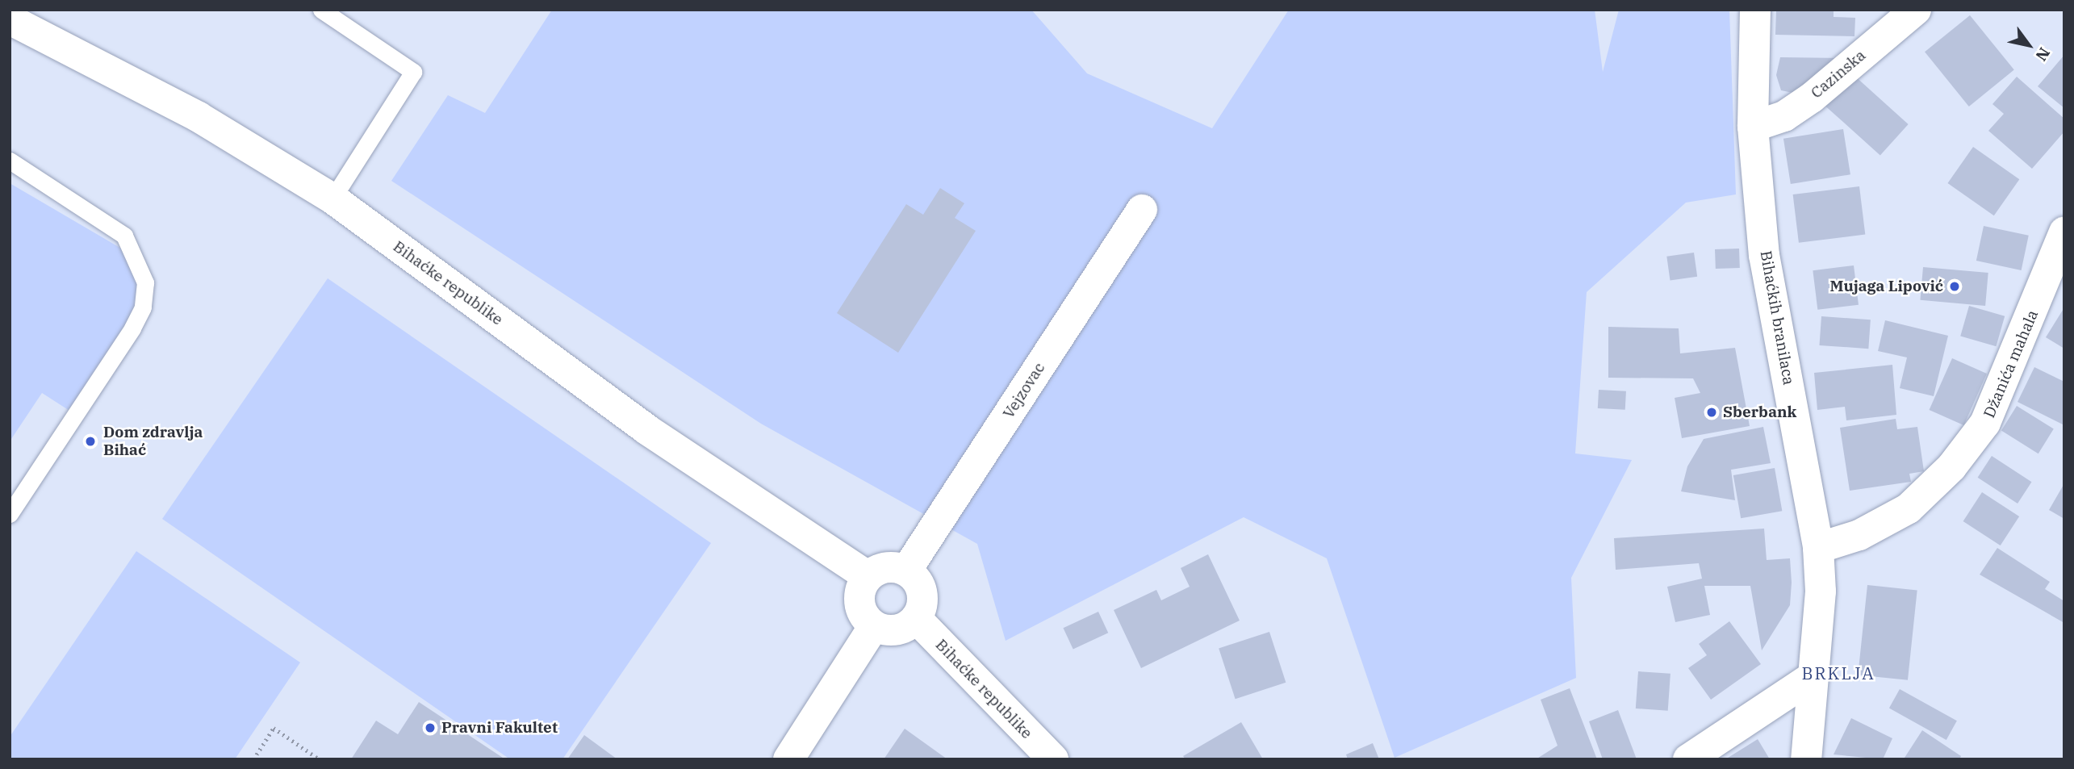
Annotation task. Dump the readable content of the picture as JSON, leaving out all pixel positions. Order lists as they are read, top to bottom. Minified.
{"streets":{"street":["Cazinska","Bihaćke republike","Bihaćkih branilaca","Džanića mahala","Vejzovac"]},"crossings":[["Cazinska","Bihaćkih branilaca"],["Bihaćke republike","Vejzovac"],["Bihaćkih branilaca","Džanića mahala"]],"districts":["BRKLJA"],"places":["Mujaga Lipović","Sberbank","Dom zdravlja Bihać","Pravni Fakultet"],"north":"bottom right"}
